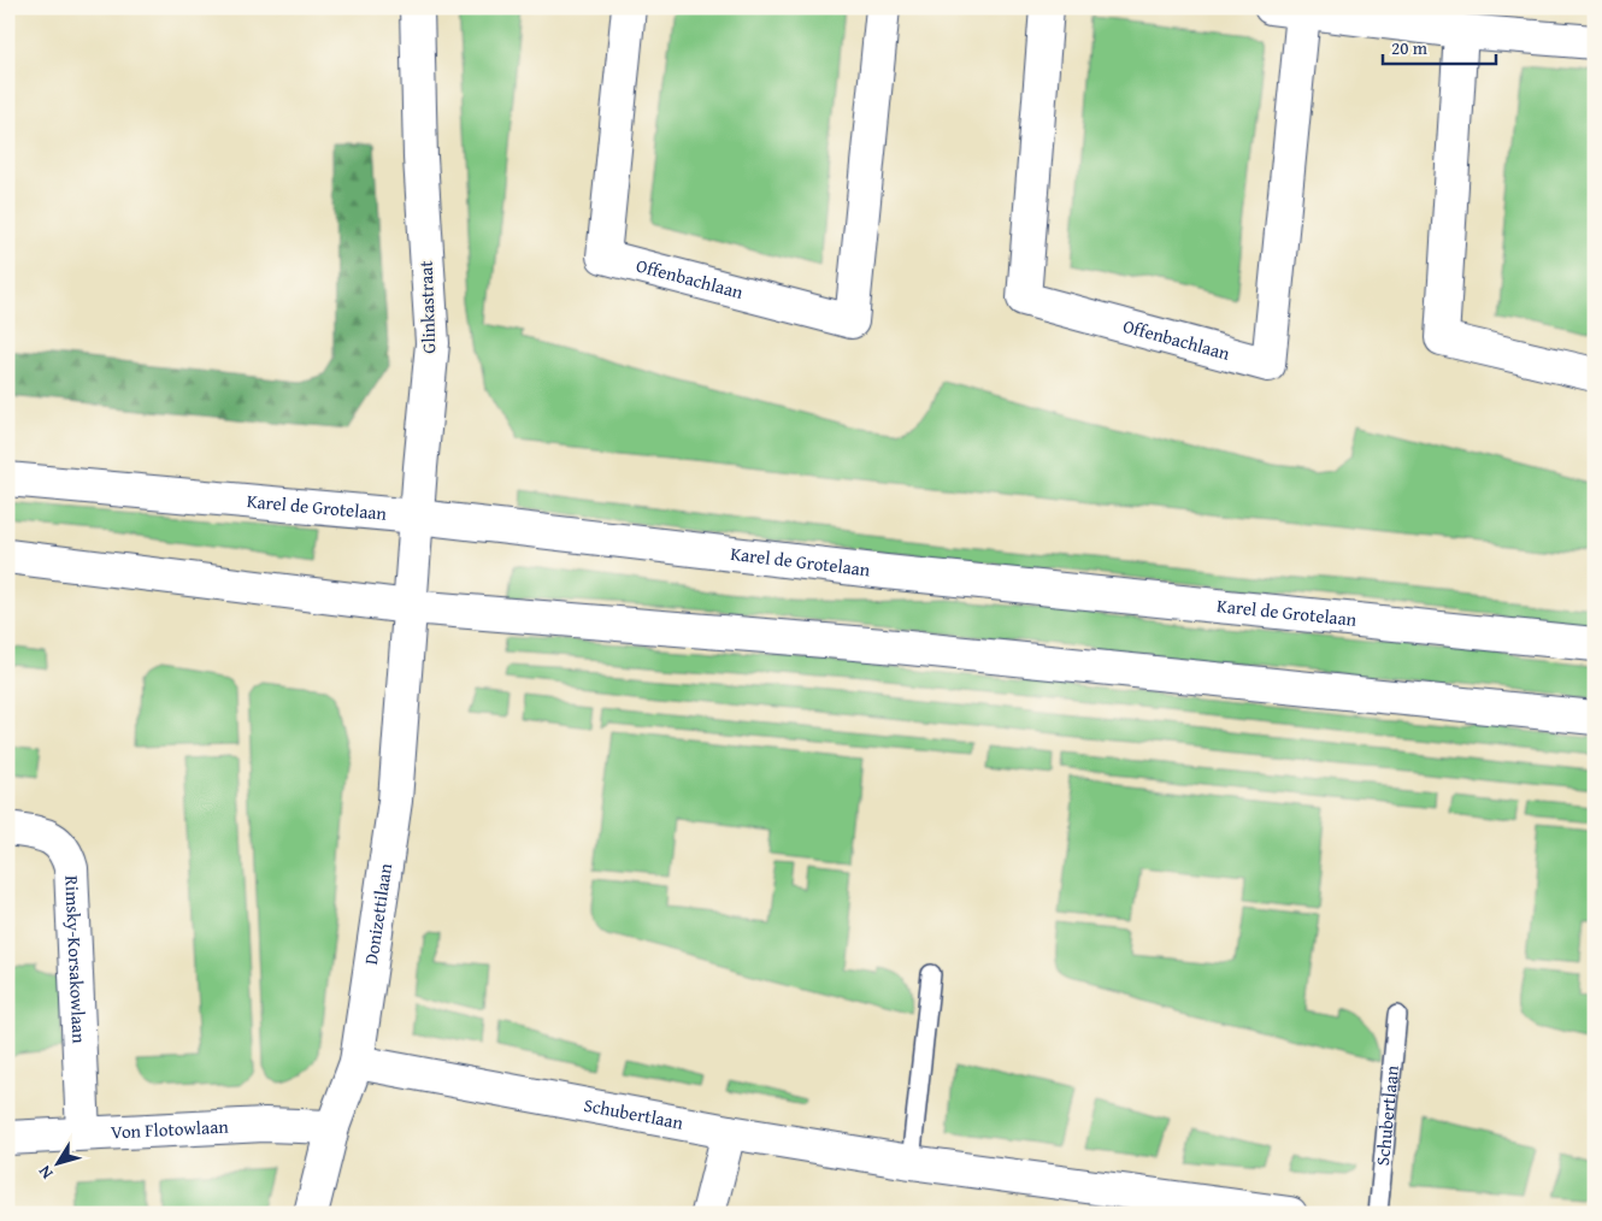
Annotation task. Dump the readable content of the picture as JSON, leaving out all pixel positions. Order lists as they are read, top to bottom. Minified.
{"streets":{"street":["Offenbachlaan","Glinkastraat","Karel de Grotelaan","Donizettilaan","Rimsky-Korsakowlaan","Schubertlaan","Von Flotowlaan"]},"crossings":[["Glinkastraat","Karel de Grotelaan"],["Glinkastraat","Donizettilaan"],["Donizettilaan","Schubertlaan"],["Donizettilaan","Von Flotowlaan"],["Rimsky-Korsakowlaan","Von Flotowlaan"]],"scale_bar":"20 m","north":"bottom left"}
